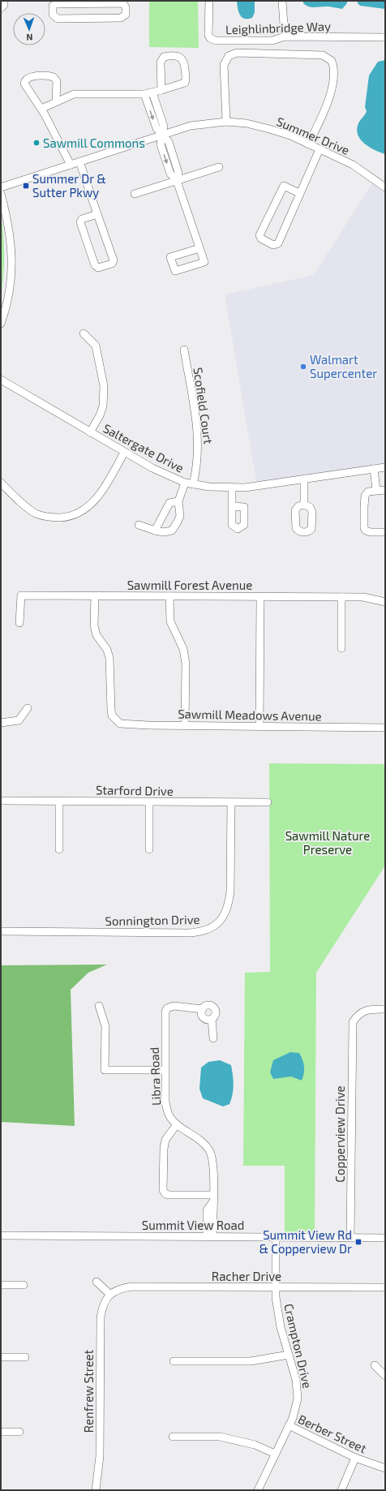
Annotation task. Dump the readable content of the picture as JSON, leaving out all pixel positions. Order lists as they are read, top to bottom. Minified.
{"streets":{"street":["Leighlinbridge Way","Summer Drive","Scofield Court","Saltergate Drive","Sawmill Forest Avenue","Sawmill Meadows Avenue","Starford Drive","Sonnington Drive","Libra Road","Copperview Drive","Summit View Road","Racher Drive","Crampton Drive","Renfrew Street","Berber Street"]},"crossings":[["Scofield Court","Saltergate Drive"],["Sawmill Forest Avenue","Sawmill Meadows Avenue"],["Starford Drive","Sonnington Drive"],["Libra Road","Summit View Road"],["Copperview Drive","Summit View Road"],["Summit View Road","Crampton Drive"],["Racher Drive","Crampton Drive"],["Racher Drive","Renfrew Street"],["Crampton Drive","Berber Street"]],"parks":["Sawmill Nature Preserve"],"places":{"other":["Sawmill Commons","Walmart Supercenter"],"transit":["Summer Dr & Sutter Pkwy","Summit View Rd & Copperview Dr"]},"north":"bottom"}
